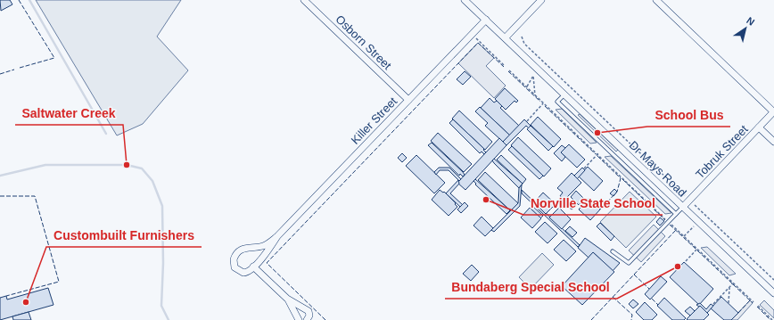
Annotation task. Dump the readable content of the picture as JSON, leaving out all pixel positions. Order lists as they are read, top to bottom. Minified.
{"streets":{"street":["Osborn Street","Killer Street","Tobruk Street","Dr Mays Road"]},"crossings":[["Osborn Street","Killer Street"],["Killer Street","Dr Mays Road"],["Tobruk Street","Dr Mays Road"]],"places":["School Bus","Saltwater Creek","Norville State School","Bundaberg Special School","Custombuilt Furnishers"],"north":"top right"}
